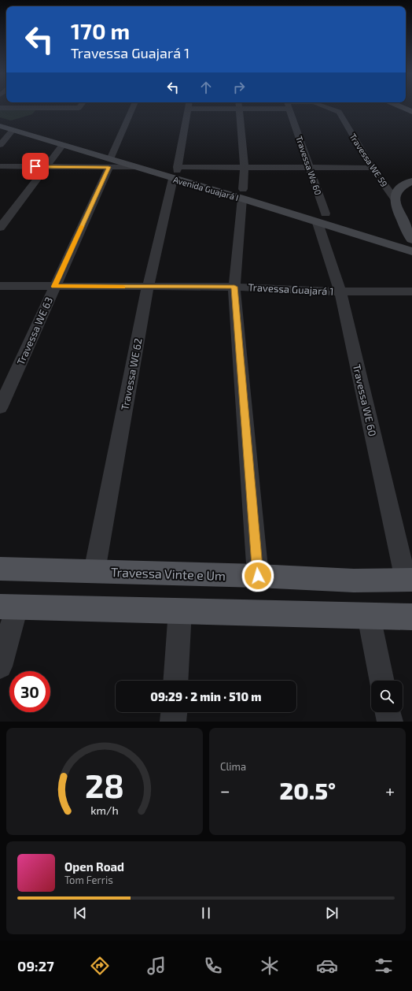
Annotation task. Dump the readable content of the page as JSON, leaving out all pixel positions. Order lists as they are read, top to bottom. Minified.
{"streets":{"main road":["Travessa WE 59","Avenida Guajará I","Travessa Vinte e Um"],"street":["Travessa We 60","Travessa Guajará 1","Travessa WE 63","Travessa WE 62","Travessa WE 60"]},"crossings":[["Travessa WE 59","Avenida Guajará I"],["Travessa WE 59","Travessa WE 62"],["Travessa We 60","Avenida Guajará I"],["Travessa We 60","Travessa WE 60"],["Avenida Guajará I","Travessa WE 63"],["Avenida Guajará I","Travessa WE 62"],["Avenida Guajará I","Travessa WE 60"],["Travessa Guajará 1","Travessa WE 63"],["Travessa Guajará 1","Travessa WE 62"],["Travessa Guajará 1","Travessa WE 60"],["Travessa WE 62","Travessa Vinte e Um"],["Travessa WE 60","Travessa Vinte e Um"]],"page":{"turn":["170 m","Travessa Guajará 1"],"limit":"30","trip":"09:29 · 2 min · 510 m","tile":"Clima","heat":["−","20.5°","+"],"song":["Open Road","Tom Ferris"],"tabs":"09:27","gauge":["28","km/h"]}}
